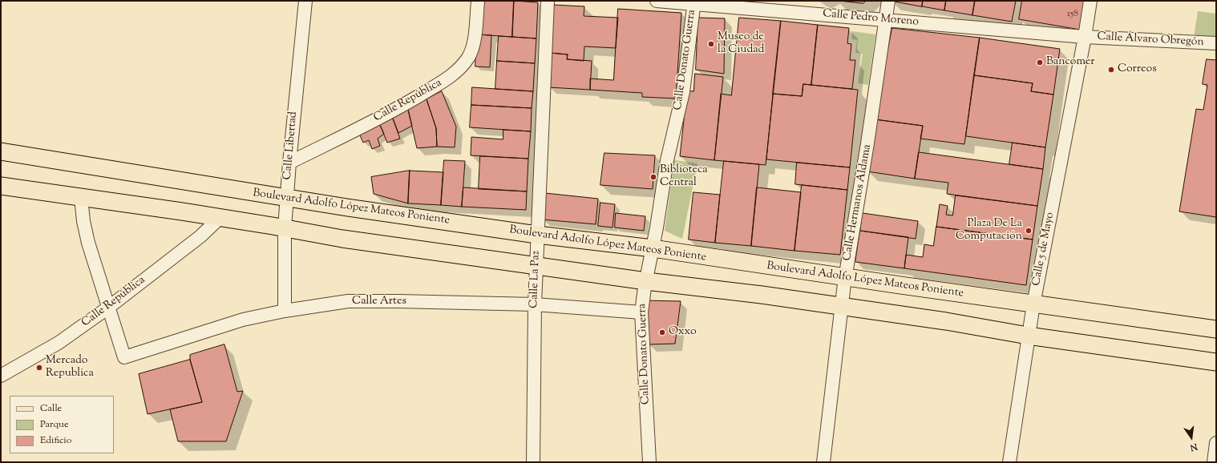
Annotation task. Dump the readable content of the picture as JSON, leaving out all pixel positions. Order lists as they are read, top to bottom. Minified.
{"streets":{"main road":["Boulevard Adolfo López Mateos Poniente"],"street":["Calle Pedro Moreno","Calle Álvaro Obregón","Calle Donato Guerra","Calle República","Calle Libertad","Calle Hermanos Aldama","Calle 5 de Mayo","Calle La Paz","Calle Artes"]},"crossings":[["Calle Pedro Moreno","Calle Álvaro Obregón"],["Calle Pedro Moreno","Calle Donato Guerra"],["Calle Pedro Moreno","Calle Hermanos Aldama"],["Calle Pedro Moreno","Calle 5 de Mayo"],["Calle Álvaro Obregón","Calle 5 de Mayo"],["Calle Donato Guerra","Boulevard Adolfo López Mateos Poniente"],["Calle Donato Guerra","Calle Artes"],["Calle República","Calle Libertad"],["Calle República","Calle Artes"],["Calle Libertad","Boulevard Adolfo López Mateos Poniente"],["Calle Libertad","Calle Artes"],["Calle Hermanos Aldama","Boulevard Adolfo López Mateos Poniente"],["Boulevard Adolfo López Mateos Poniente","Calle 5 de Mayo"],["Boulevard Adolfo López Mateos Poniente","Calle La Paz"],["Calle La Paz","Calle Artes"]],"places":["Museo de la Ciudad","Bancomer","Correos","Biblioteca Central","Plaza De La Computación","Oxxo","Mercado Republica"],"house_numbers":["158"],"legend":["Calle","Parque","Edificio"],"north":"bottom"}
